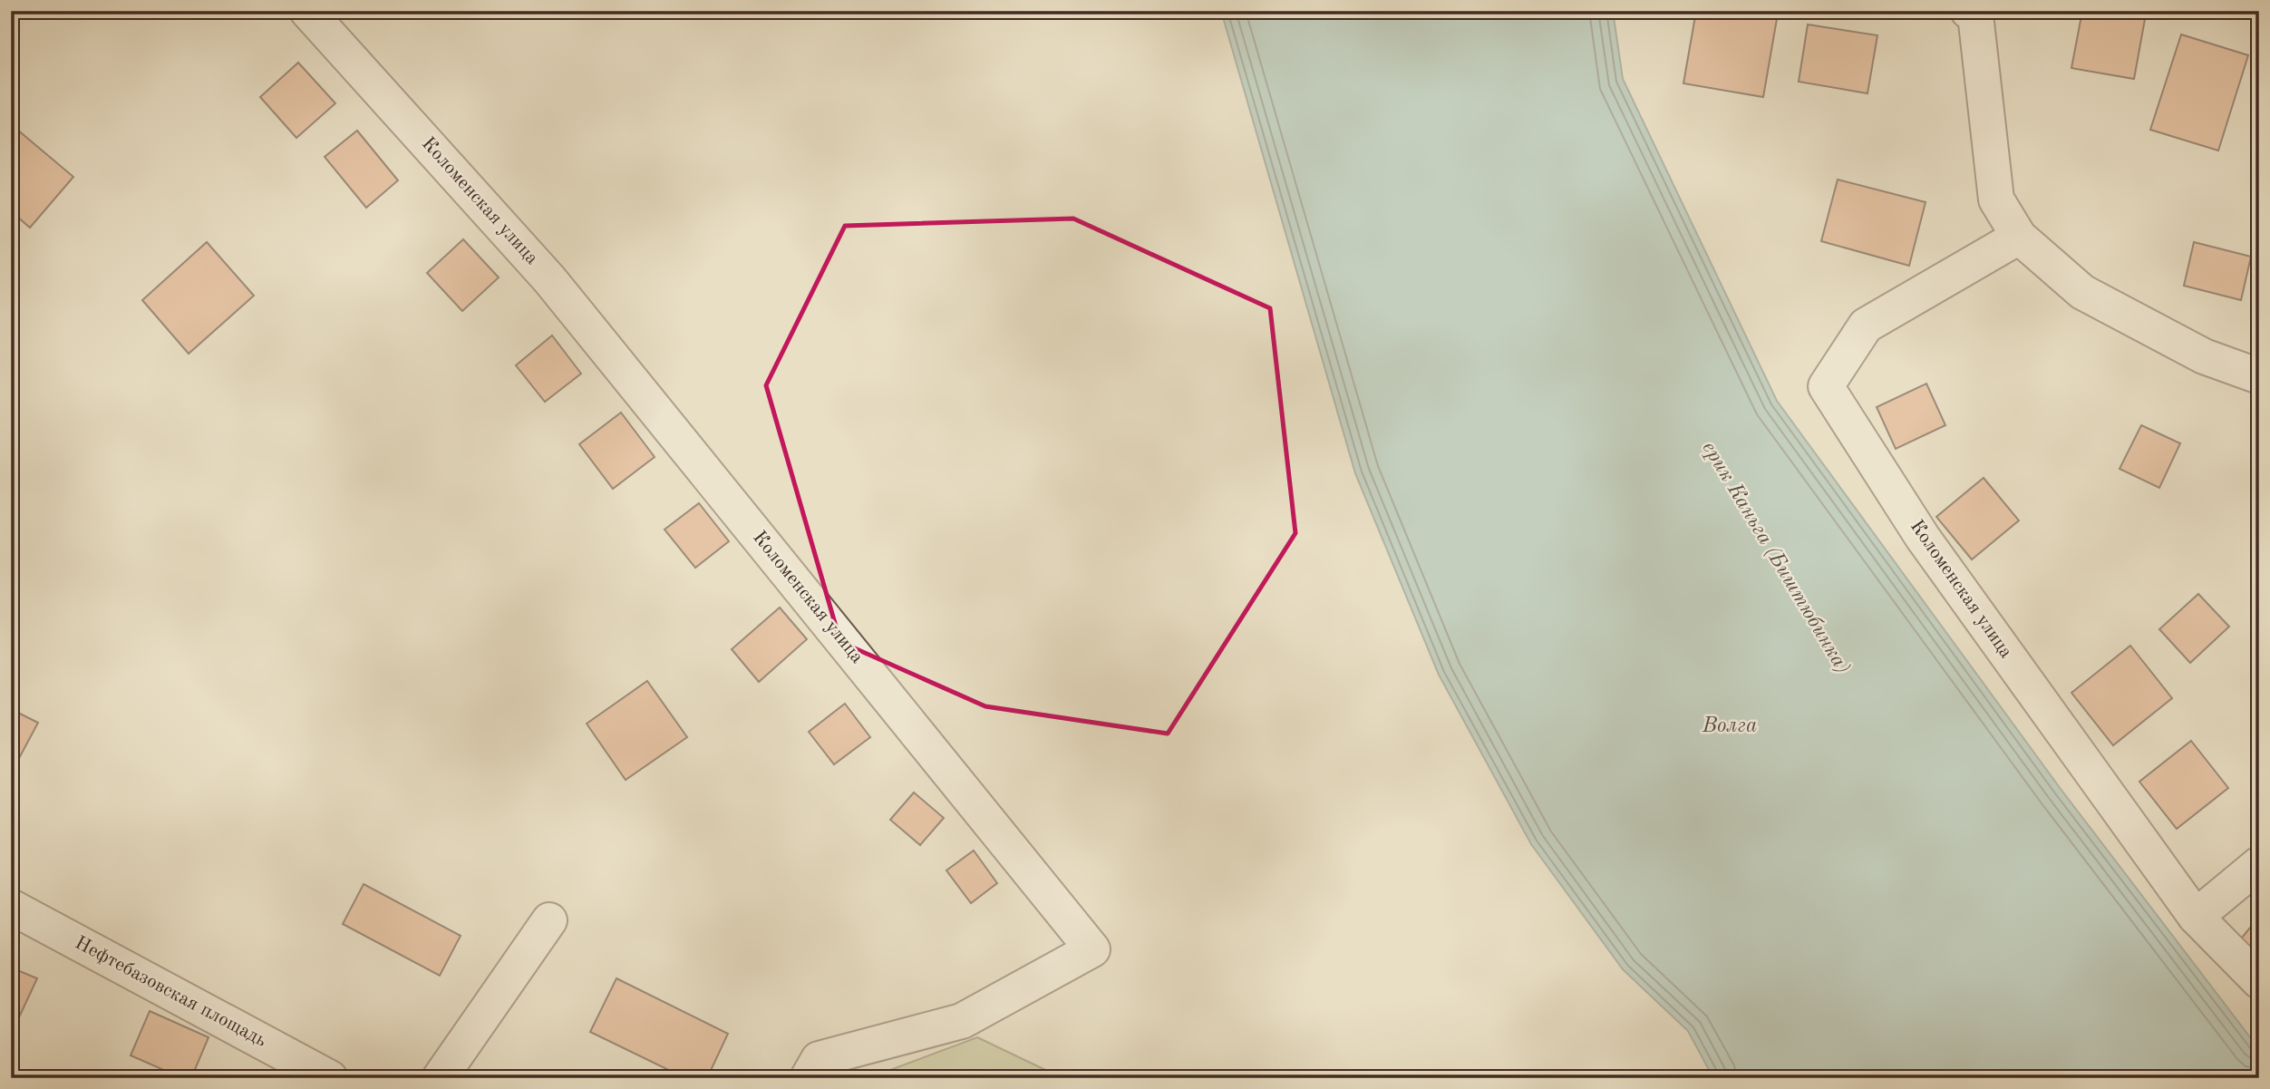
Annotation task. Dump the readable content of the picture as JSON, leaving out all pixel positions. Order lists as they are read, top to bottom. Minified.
{"streets":{"street":["Коломенская улица","Нефтебазовская площадь"]},"water":["ерик Каньга (Биштюбинка)","Волга"]}
